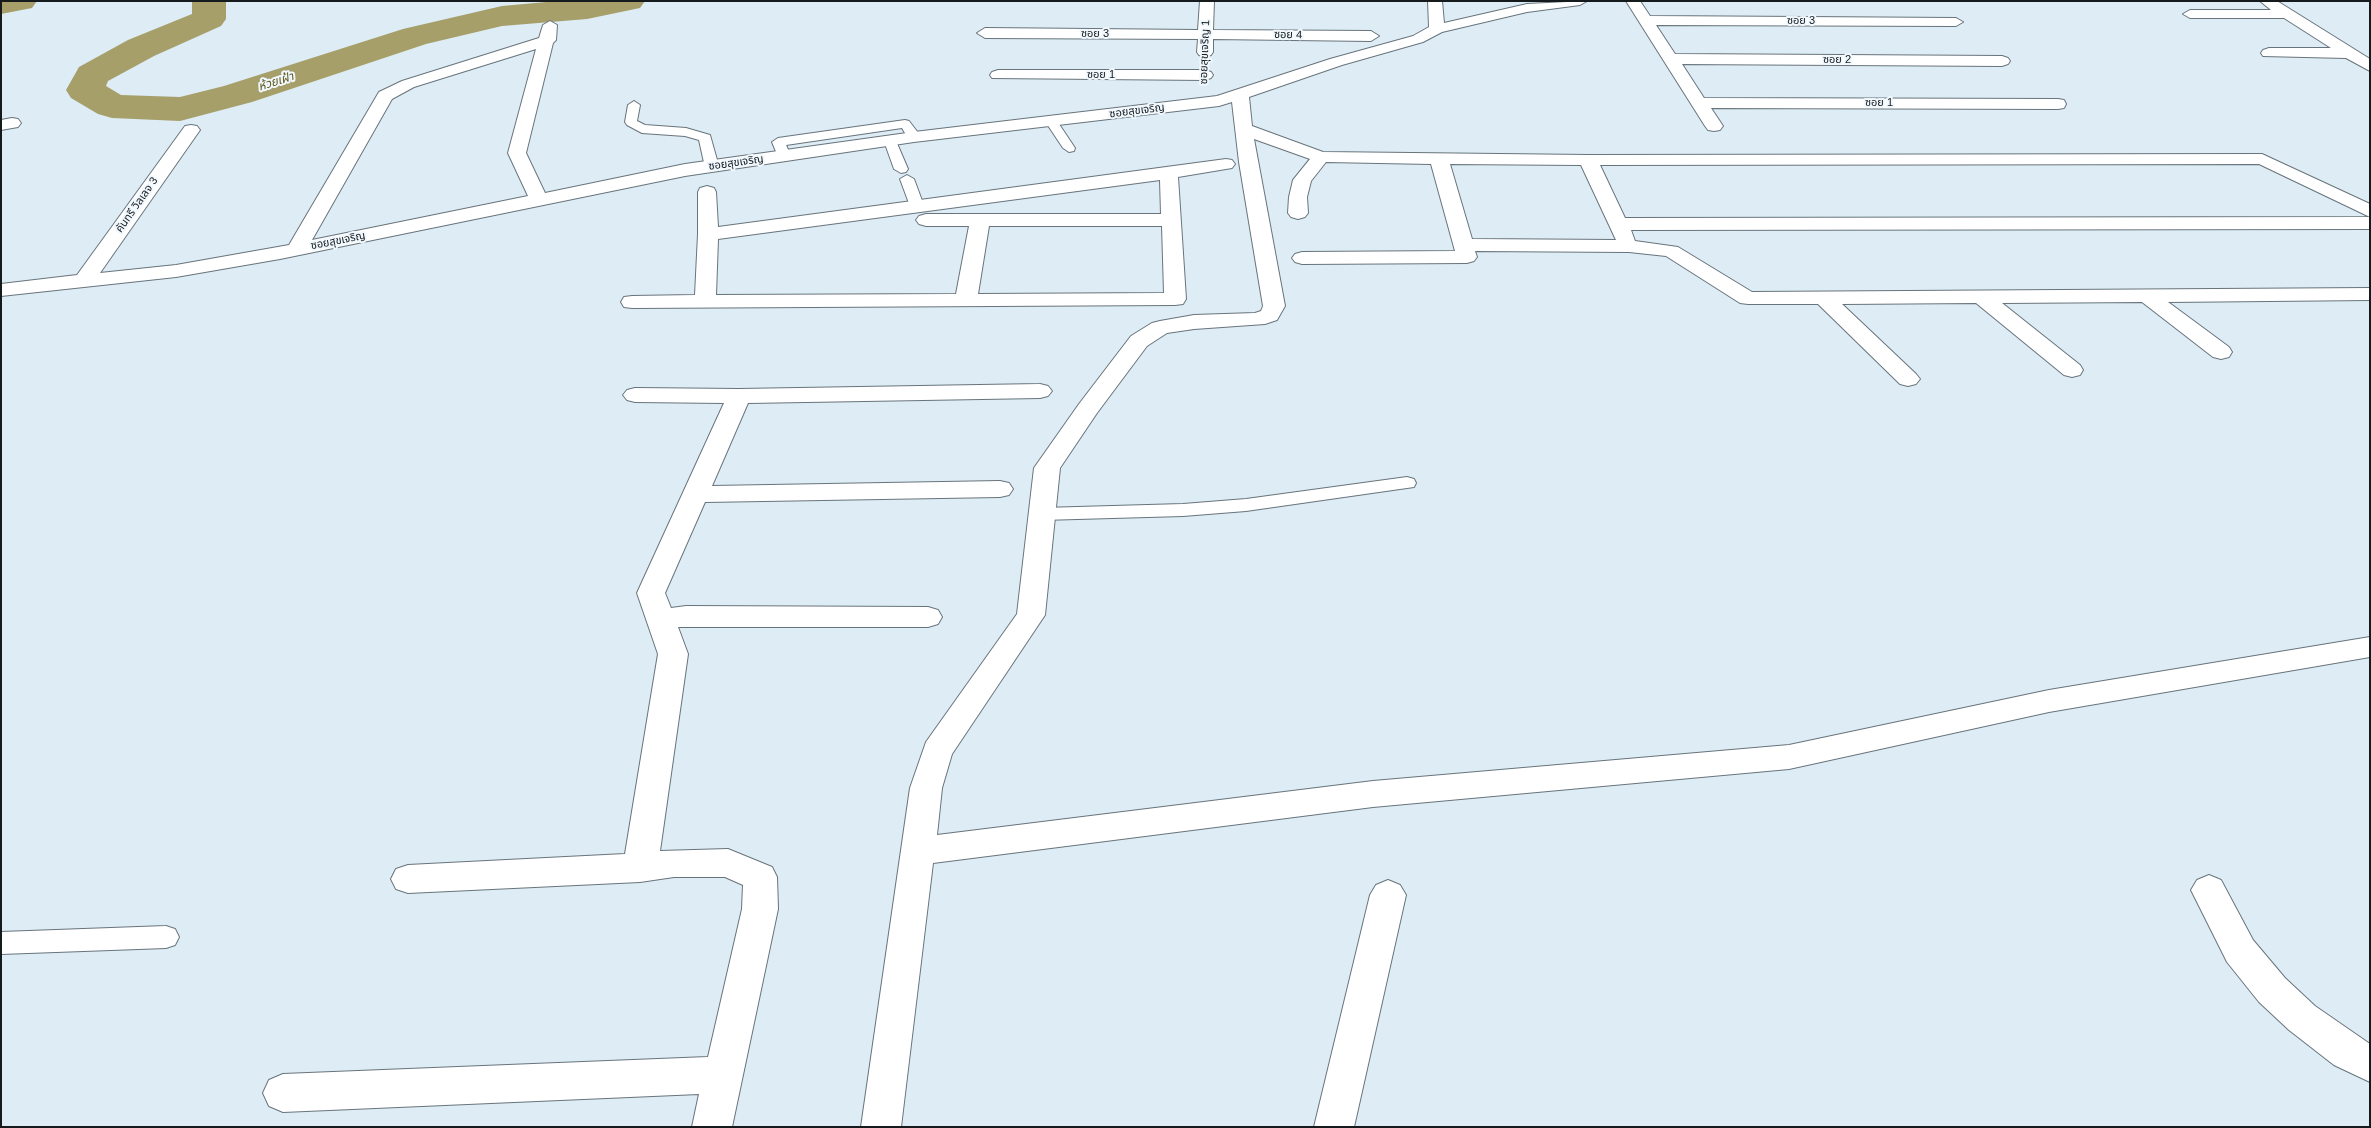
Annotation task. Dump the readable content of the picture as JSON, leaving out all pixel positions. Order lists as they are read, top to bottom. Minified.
{"streets":{"street":["ซอย 3","ซอย 4","ซอยสุขเจริญ 1","ซอย 2","ซอย 1","ซอยสุขเจริญ","คันทรี วิลเลจ 3"]},"crossings":[["ซอย 3","ซอย 4"],["ซอย 3","ซอยสุขเจริญ 1"],["ซอย 4","ซอยสุขเจริญ 1"],["ซอยสุขเจริญ 1","ซอย 1"],["ซอยสุขเจริญ 1","ซอยสุขเจริญ"],["ซอยสุขเจริญ","คันทรี วิลเลจ 3"]],"water":["ห้วยเฝ้า"]}
